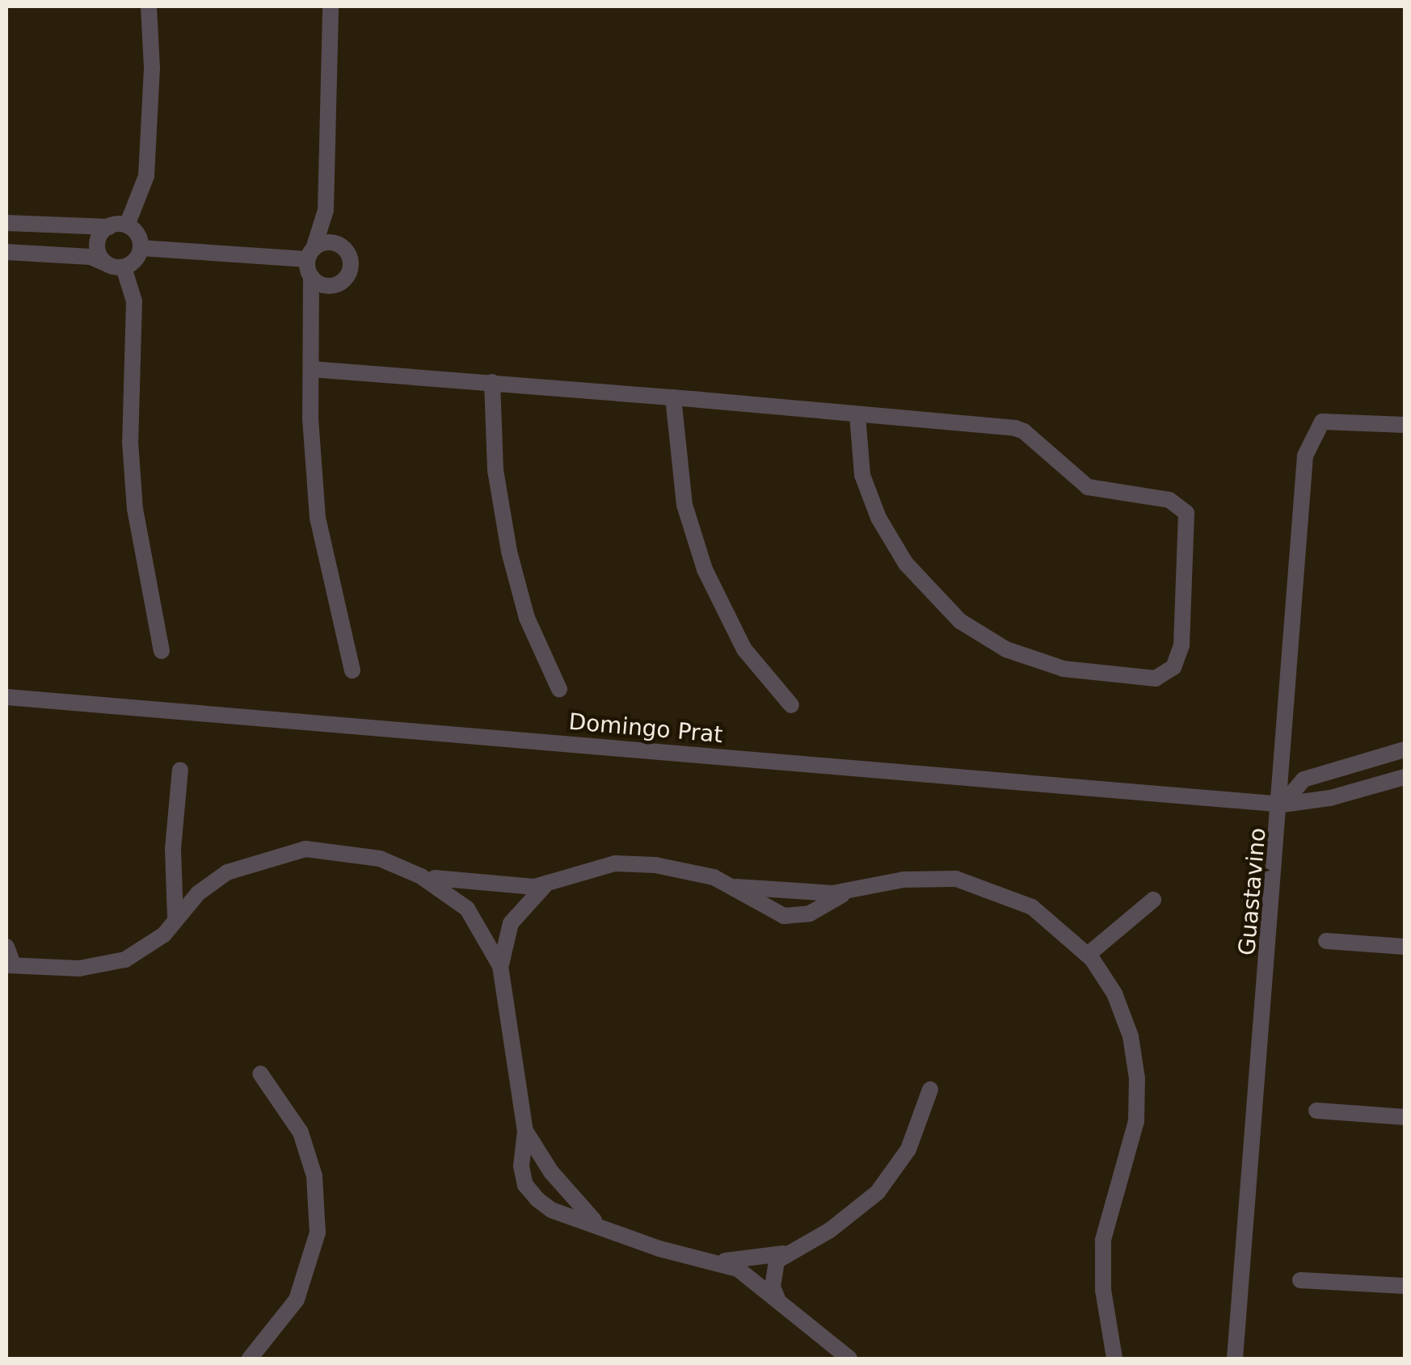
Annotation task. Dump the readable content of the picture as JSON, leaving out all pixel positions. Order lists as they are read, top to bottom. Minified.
{"streets":{"street":["Domingo Prat","Guastavino"]},"crossings":[["Domingo Prat","Guastavino"]]}
